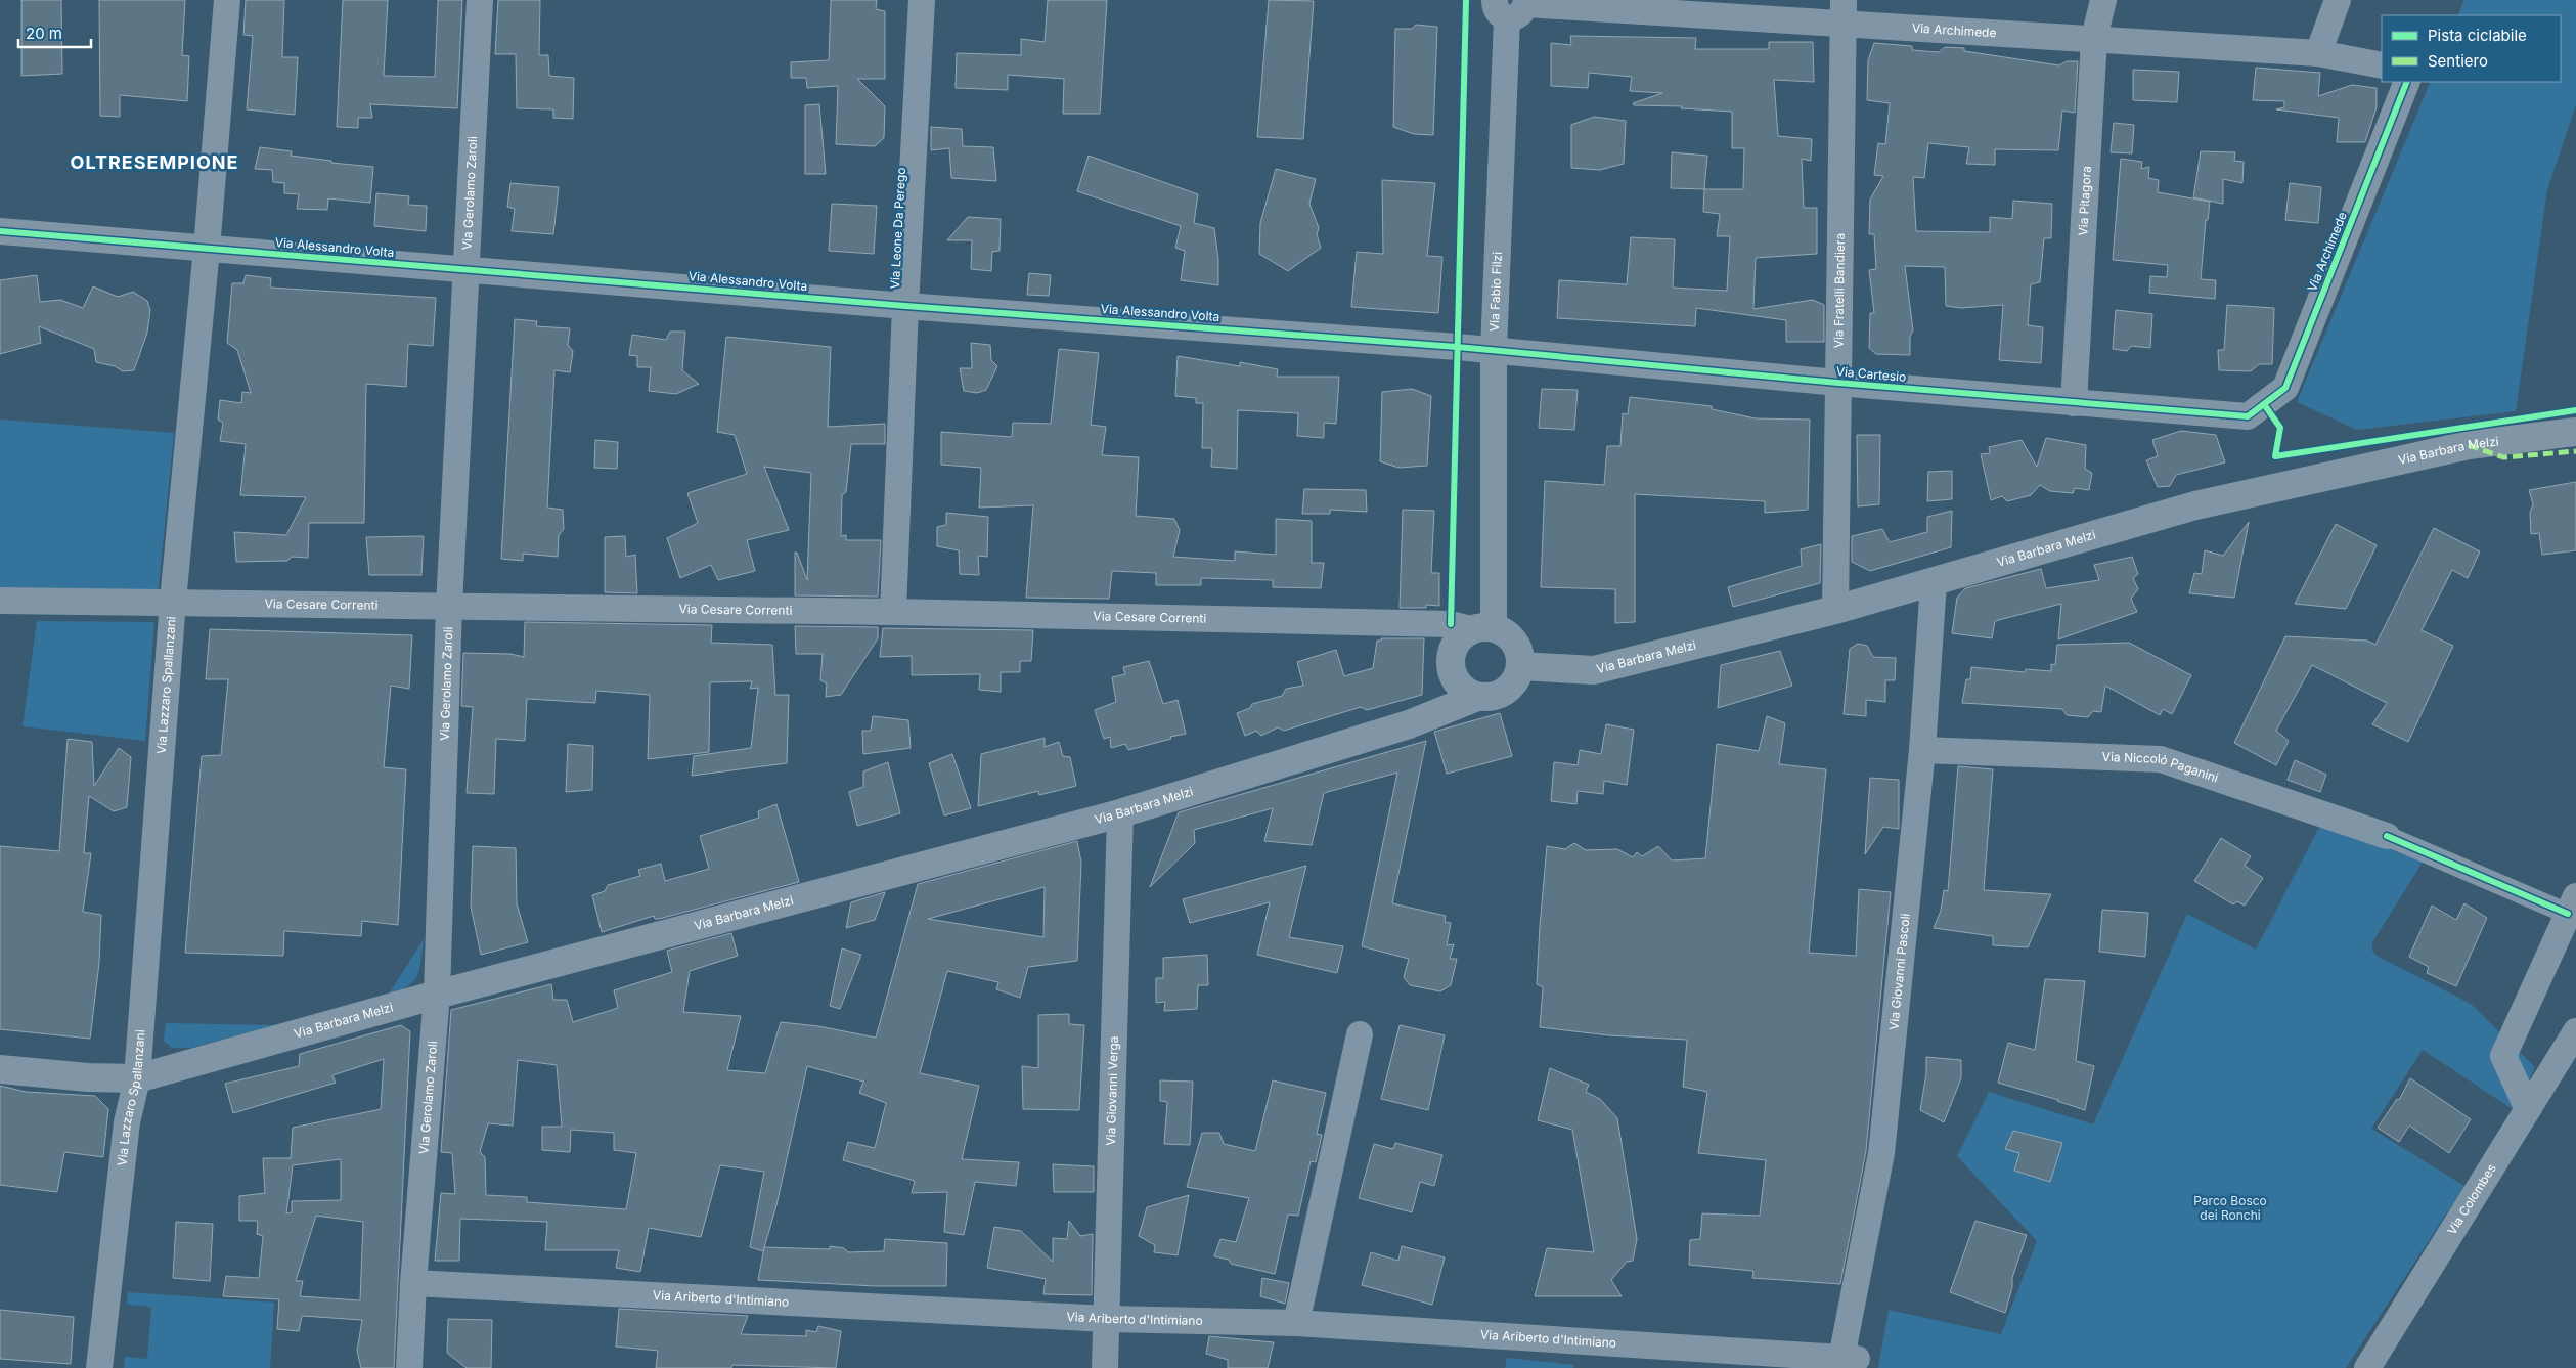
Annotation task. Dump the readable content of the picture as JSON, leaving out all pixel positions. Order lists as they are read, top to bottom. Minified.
{"streets":{"street":["Via Archimede","Via Gerolamo Zaroli","Via Pitagora","Via Leone Da Perego","Via Alessandro Volta","Via Fratelli Bandiera","Via Fabio Filzi","Via Cartesio","Via Barbara Melzi","Via Cesare Correnti","Via Lazzaro Spallanzani","Via Niccolò Paganini","Via Giovanni Pascoli","Via Giovanni Verga","Via Colombes","Via Ariberto d'Intimiano"]},"crossings":[["Via Archimede","Via Pitagora"],["Via Archimede","Via Fratelli Bandiera"],["Via Archimede","Via Fabio Filzi"],["Via Archimede","Via Cartesio"],["Via Gerolamo Zaroli","Via Alessandro Volta"],["Via Gerolamo Zaroli","Via Barbara Melzi"],["Via Gerolamo Zaroli","Via Cesare Correnti"],["Via Gerolamo Zaroli","Via Ariberto d'Intimiano"],["Via Pitagora","Via Cartesio"],["Via Leone Da Perego","Via Alessandro Volta"],["Via Leone Da Perego","Via Cesare Correnti"],["Via Alessandro Volta","Via Fabio Filzi"],["Via Alessandro Volta","Via Cartesio"],["Via Alessandro Volta","Via Lazzaro Spallanzani"],["Via Fratelli Bandiera","Via Cartesio"],["Via Fratelli Bandiera","Via Barbara Melzi"],["Via Fabio Filzi","Via Cartesio"],["Via Fabio Filzi","Via Barbara Melzi"],["Via Fabio Filzi","Via Cesare Correnti"],["Via Barbara Melzi","Via Cesare Correnti"],["Via Barbara Melzi","Via Lazzaro Spallanzani"],["Via Barbara Melzi","Via Giovanni Pascoli"],["Via Barbara Melzi","Via Giovanni Verga"],["Via Cesare Correnti","Via Lazzaro Spallanzani"],["Via Niccolò Paganini","Via Giovanni Pascoli"],["Via Giovanni Pascoli","Via Ariberto d'Intimiano"],["Via Giovanni Verga","Via Ariberto d'Intimiano"]],"districts":["OLTRESEMPIONE"],"parks":["Parco Bosco dei Ronchi"],"legend":["Pista ciclabile","Sentiero"],"scale_bar":"20 m"}
